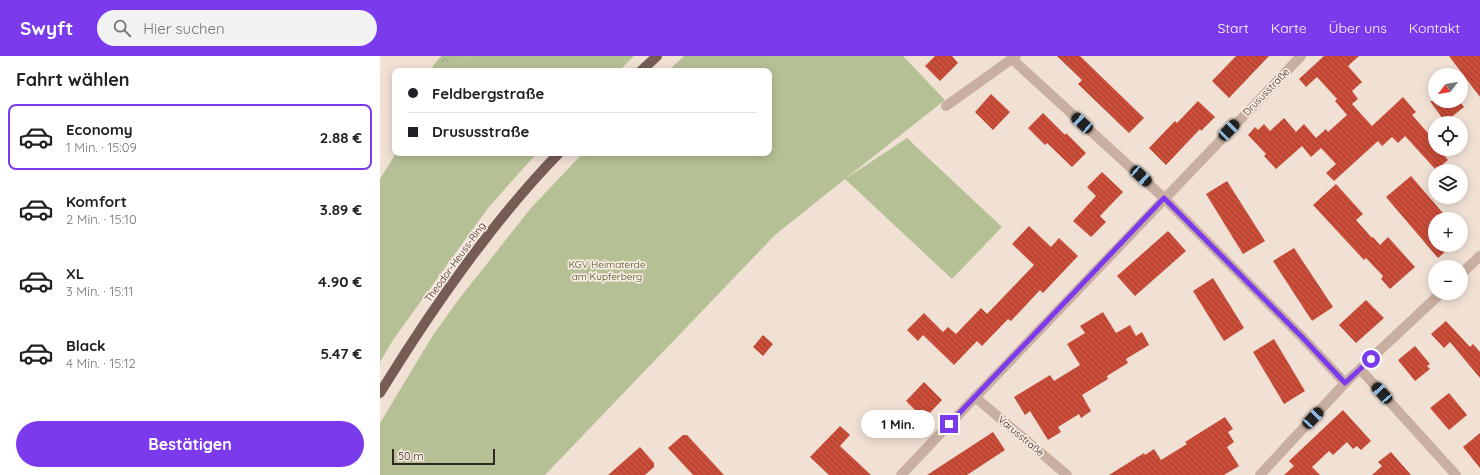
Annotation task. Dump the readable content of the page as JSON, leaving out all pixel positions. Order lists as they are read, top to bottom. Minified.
{"streets":{"main road":["Theodor-Heuss-Ring"],"street":["Drususstraße","Varusstraße"]},"crossings":[["Drususstraße","Varusstraße"]],"parks":["KGV Heimaterde am Kupferberg"],"scale_bar":"50 m","north":"bottom left","page":{"header":"Swyft","search":"Hier suchen","nav":["Start","Karte","Über uns","Kontakt"],"heading":"Fahrt wählen","map_buttons":["+","−"],"banner":["Feldbergstraße","Drususstraße"],"list":[{"name":"Economy","note":"1 Min. · 15:09","value":"2.88 €"},{"name":"Komfort","note":"2 Min. · 15:10","value":"3.89 €"},{"name":"XL","note":"3 Min. · 15:11","value":"4.90 €"},{"name":"Black","note":"4 Min. · 15:12","value":"5.47 €"}],"bubble":"1 Min.","buttons":"Bestätigen","scale":"50 m"}}
